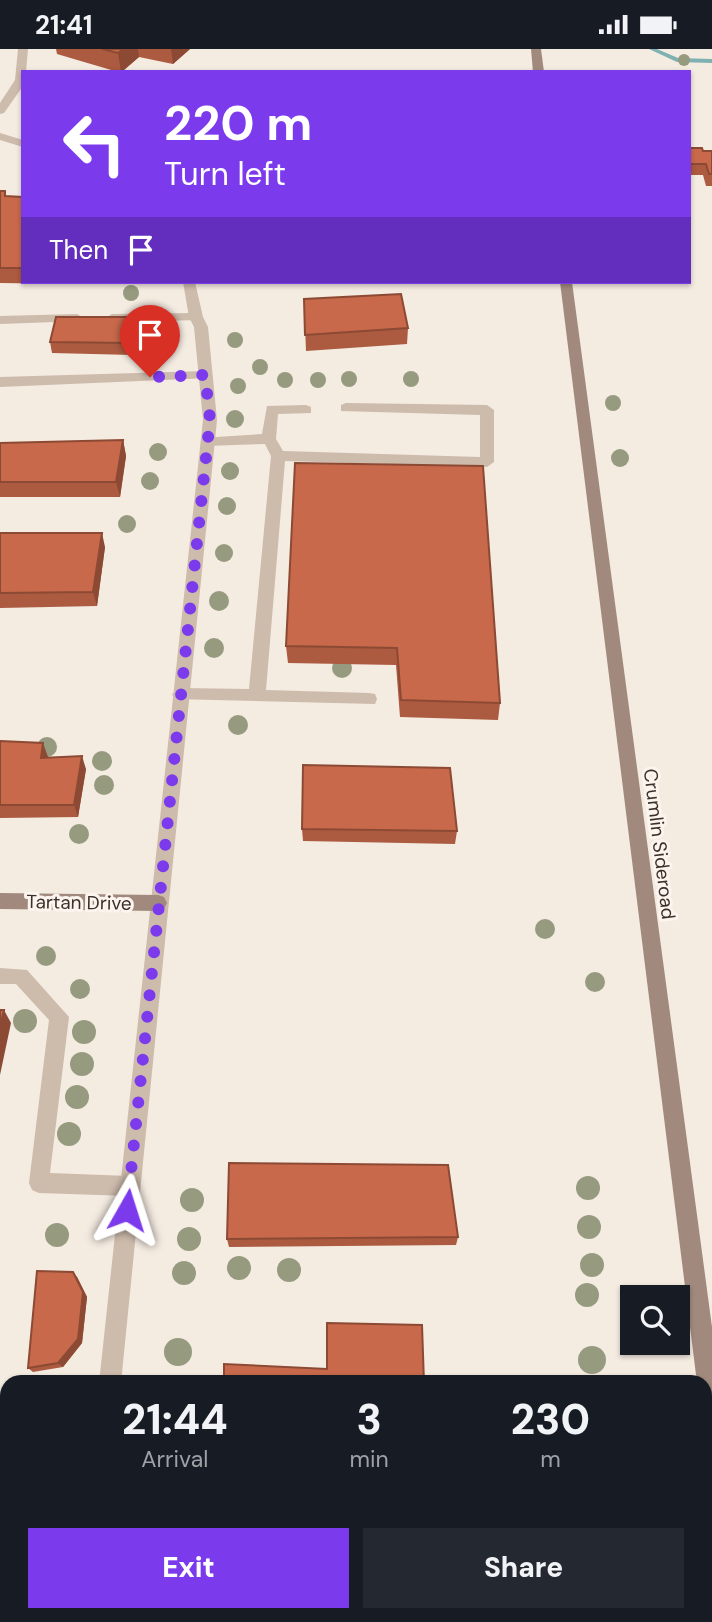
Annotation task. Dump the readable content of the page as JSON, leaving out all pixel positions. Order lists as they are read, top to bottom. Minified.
{"streets":{"street":["Crumlin Sideroad","Tartan Drive"]},"page":{"status":"21:41","turn":["220 m","Turn left"],"then":"Then","eta":["21:44","Arrival","3","min","230","m"],"buttons":["Exit","Share"]}}
